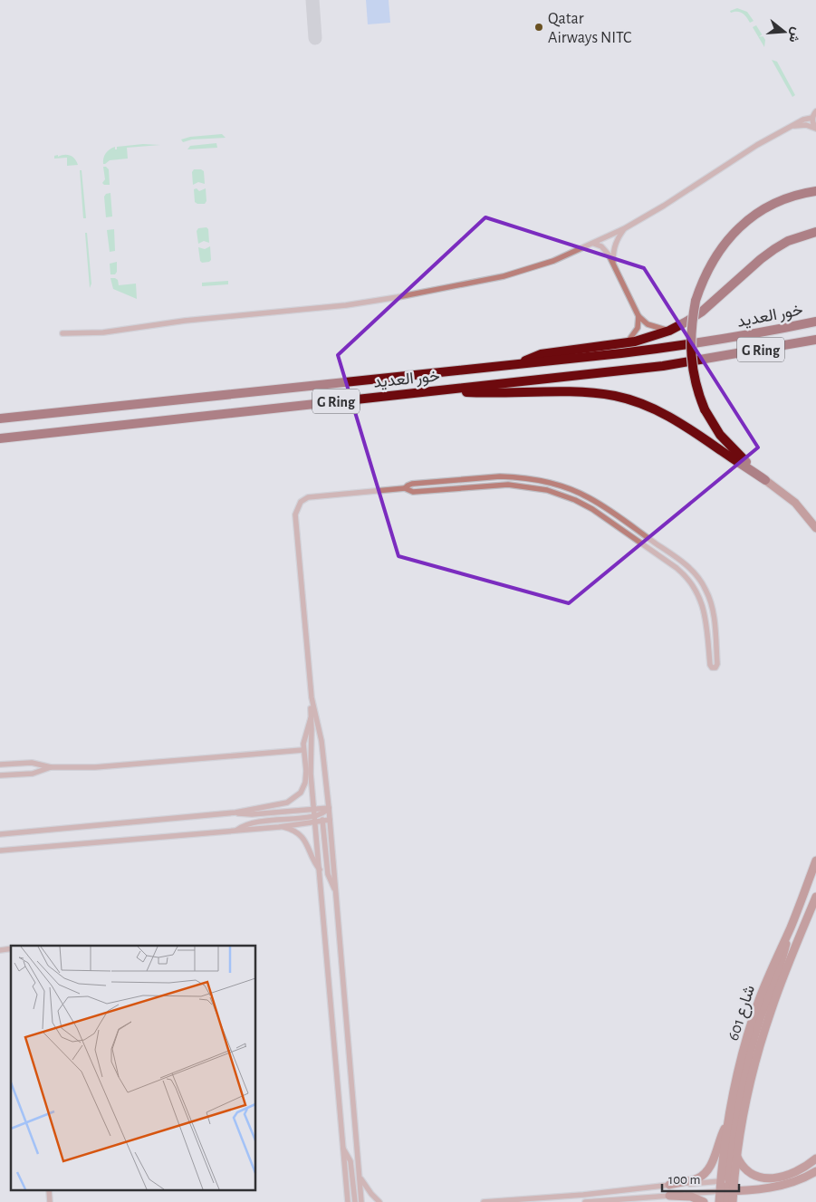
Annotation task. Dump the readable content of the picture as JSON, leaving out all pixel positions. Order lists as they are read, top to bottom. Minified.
{"streets":{"highway":["خور العديد","G Ring"],"main road":["شارع 601"]},"places":["Qatar Airways NITC"],"scale_bar":"100 m","north":"right"}
